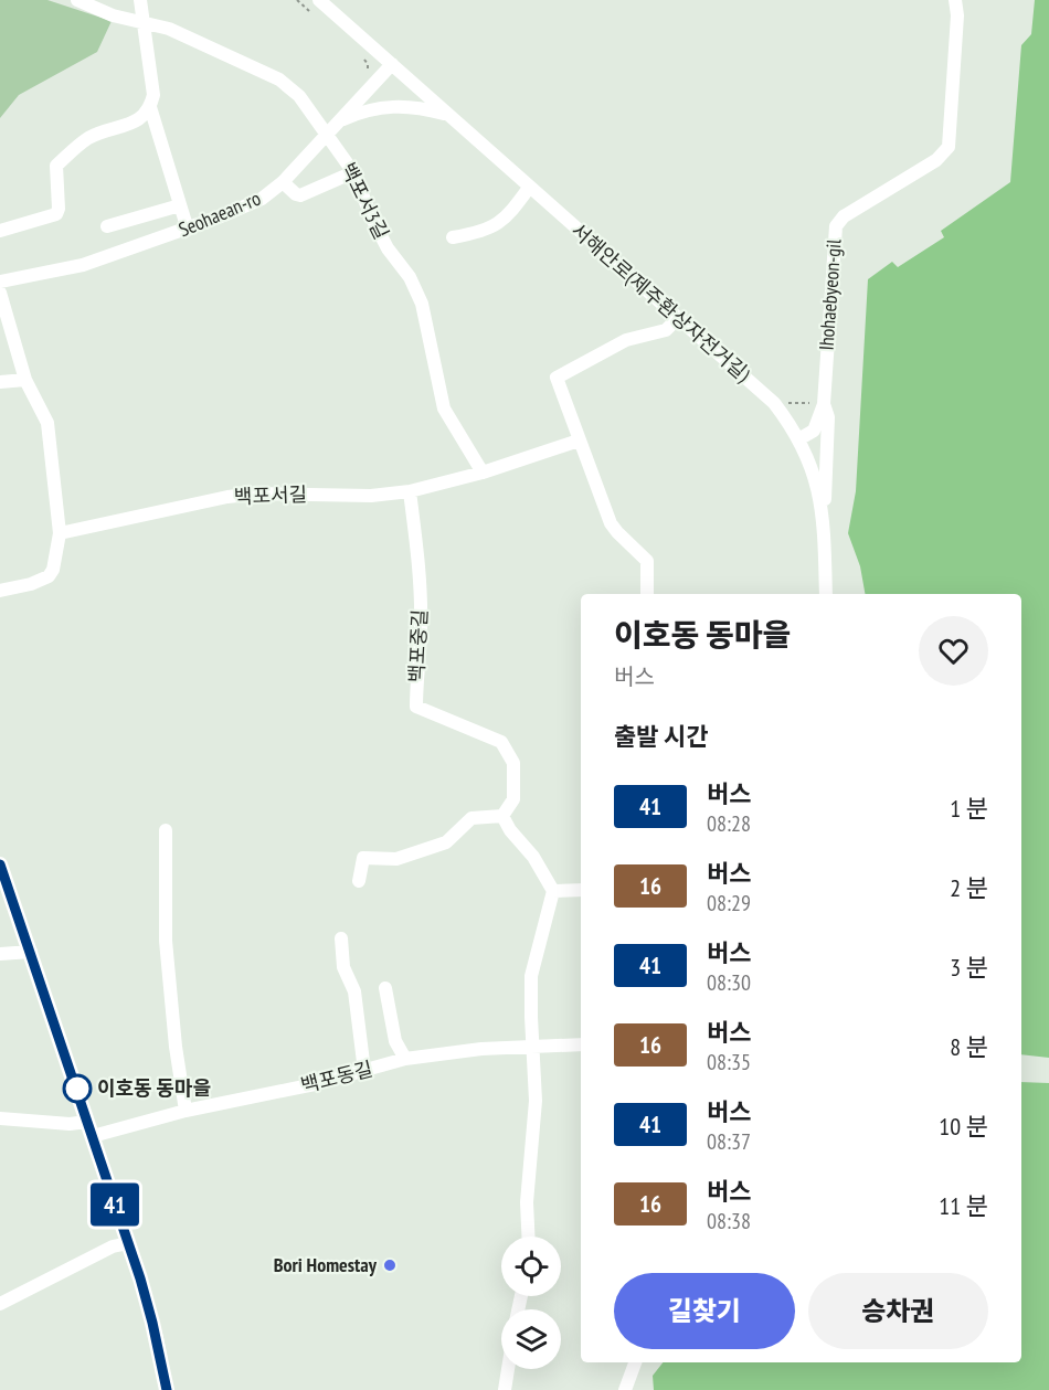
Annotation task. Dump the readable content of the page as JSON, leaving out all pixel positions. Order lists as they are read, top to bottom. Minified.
{"streets":{"street":["백포서3길","Seohaean-ro","Ihohaebyeon-gil","서해안로(제주환상자전거길)","백포서길","백포중길","백포동길"]},"crossings":[["백포서3길","Seohaean-ro"],["백포서3길","백포서길"],["Seohaean-ro","서해안로(제주환상자전거길)"],["Ihohaebyeon-gil","서해안로(제주환상자전거길)"],["백포서길","백포중길"]],"places":["이호동 동마을","Bori Homestay"],"lines":["bus line 41"],"page":{"on_map":"41","heading":[["이호동 동마을","버스"],"출발 시간"],"list":[{"mark":"41","name":"버스","note":"08:28","value":"1 분"},{"mark":"16","name":"버스","note":"08:29","value":"2 분"},{"mark":"41","name":"버스","note":"08:30","value":"3 분"},{"mark":"16","name":"버스","note":"08:35","value":"8 분"},{"mark":"41","name":"버스","note":"08:37","value":"10 분"},{"mark":"16","name":"버스","note":"08:38","value":"11 분"}],"buttons":["길찾기","승차권"]}}
